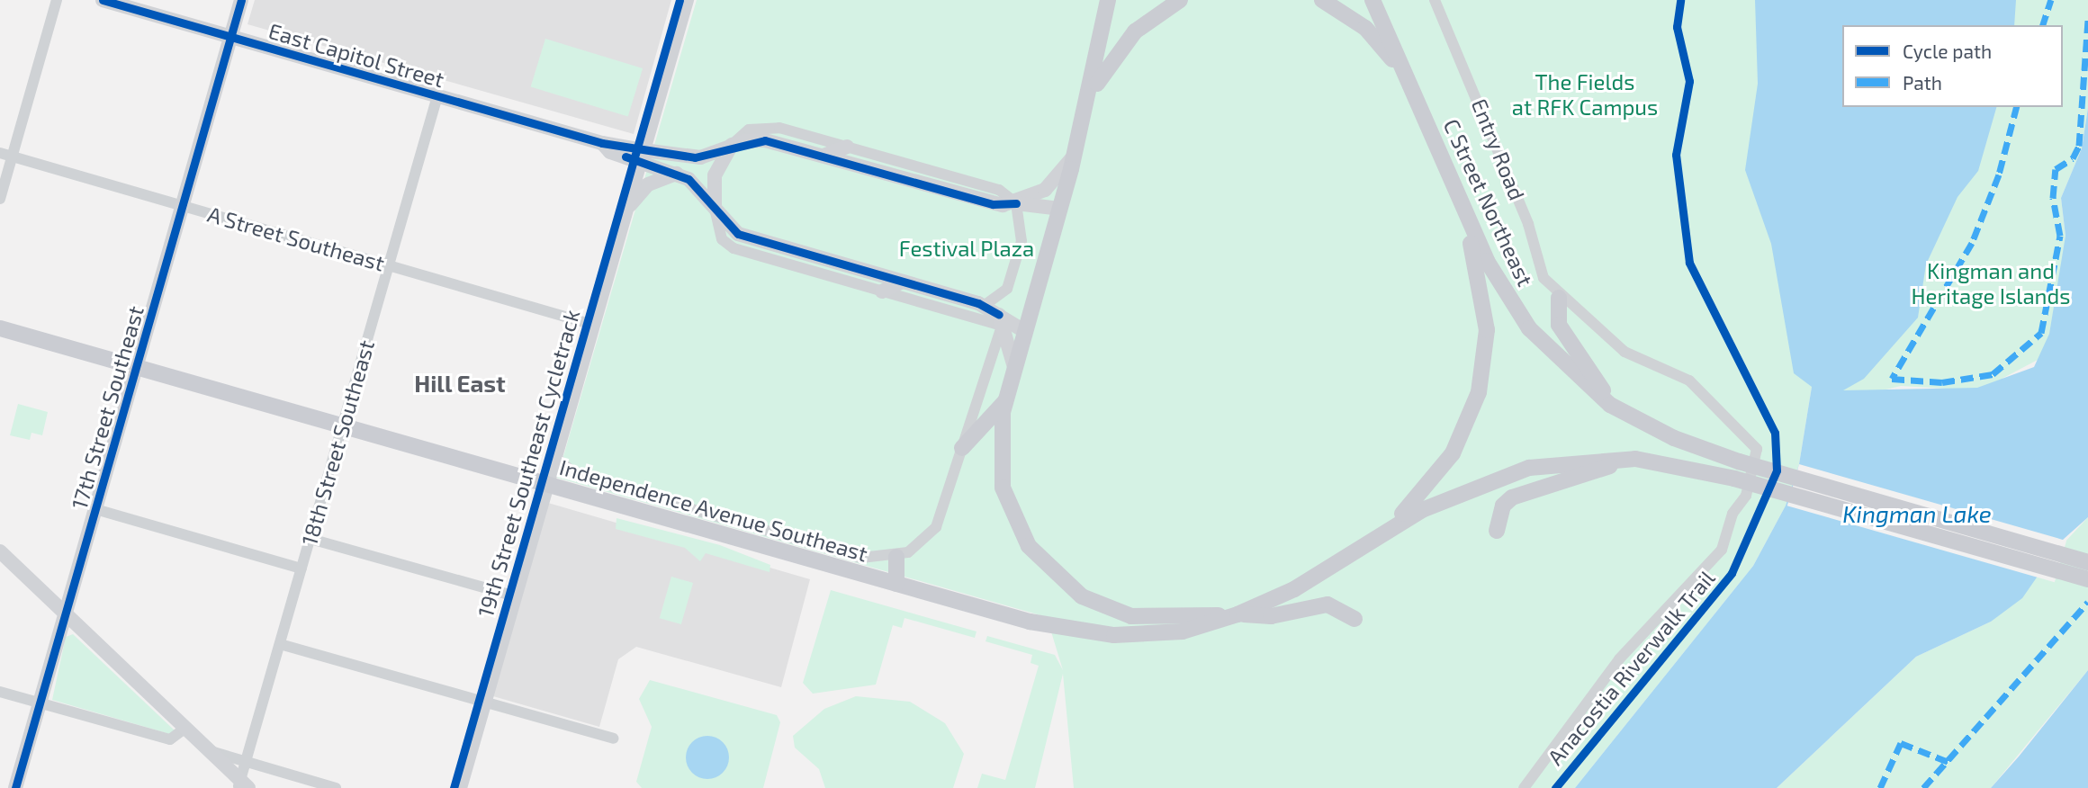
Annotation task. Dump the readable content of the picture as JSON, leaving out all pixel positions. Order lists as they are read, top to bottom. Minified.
{"streets":{"main road":["East Capitol Street","C Street Northeast","17th Street Southeast","Independence Avenue Southeast"],"street":["Entry Road","A Street Southeast","18th Street Southeast"],"cycle path":["19th Street Southeast Cycletrack","Anacostia Riverwalk Trail"]},"crossings":[["East Capitol Street","17th Street Southeast"],["East Capitol Street","18th Street Southeast"],["A Street Southeast","17th Street Southeast"],["A Street Southeast","18th Street Southeast"],["17th Street Southeast","Independence Avenue Southeast"],["18th Street Southeast","Independence Avenue Southeast"]],"districts":["Hill East"],"water":["Kingman Lake"],"parks":["The Fields at RFK Campus","Festival Plaza","Kingman and Heritage Islands"],"legend":["Cycle path","Path"]}
